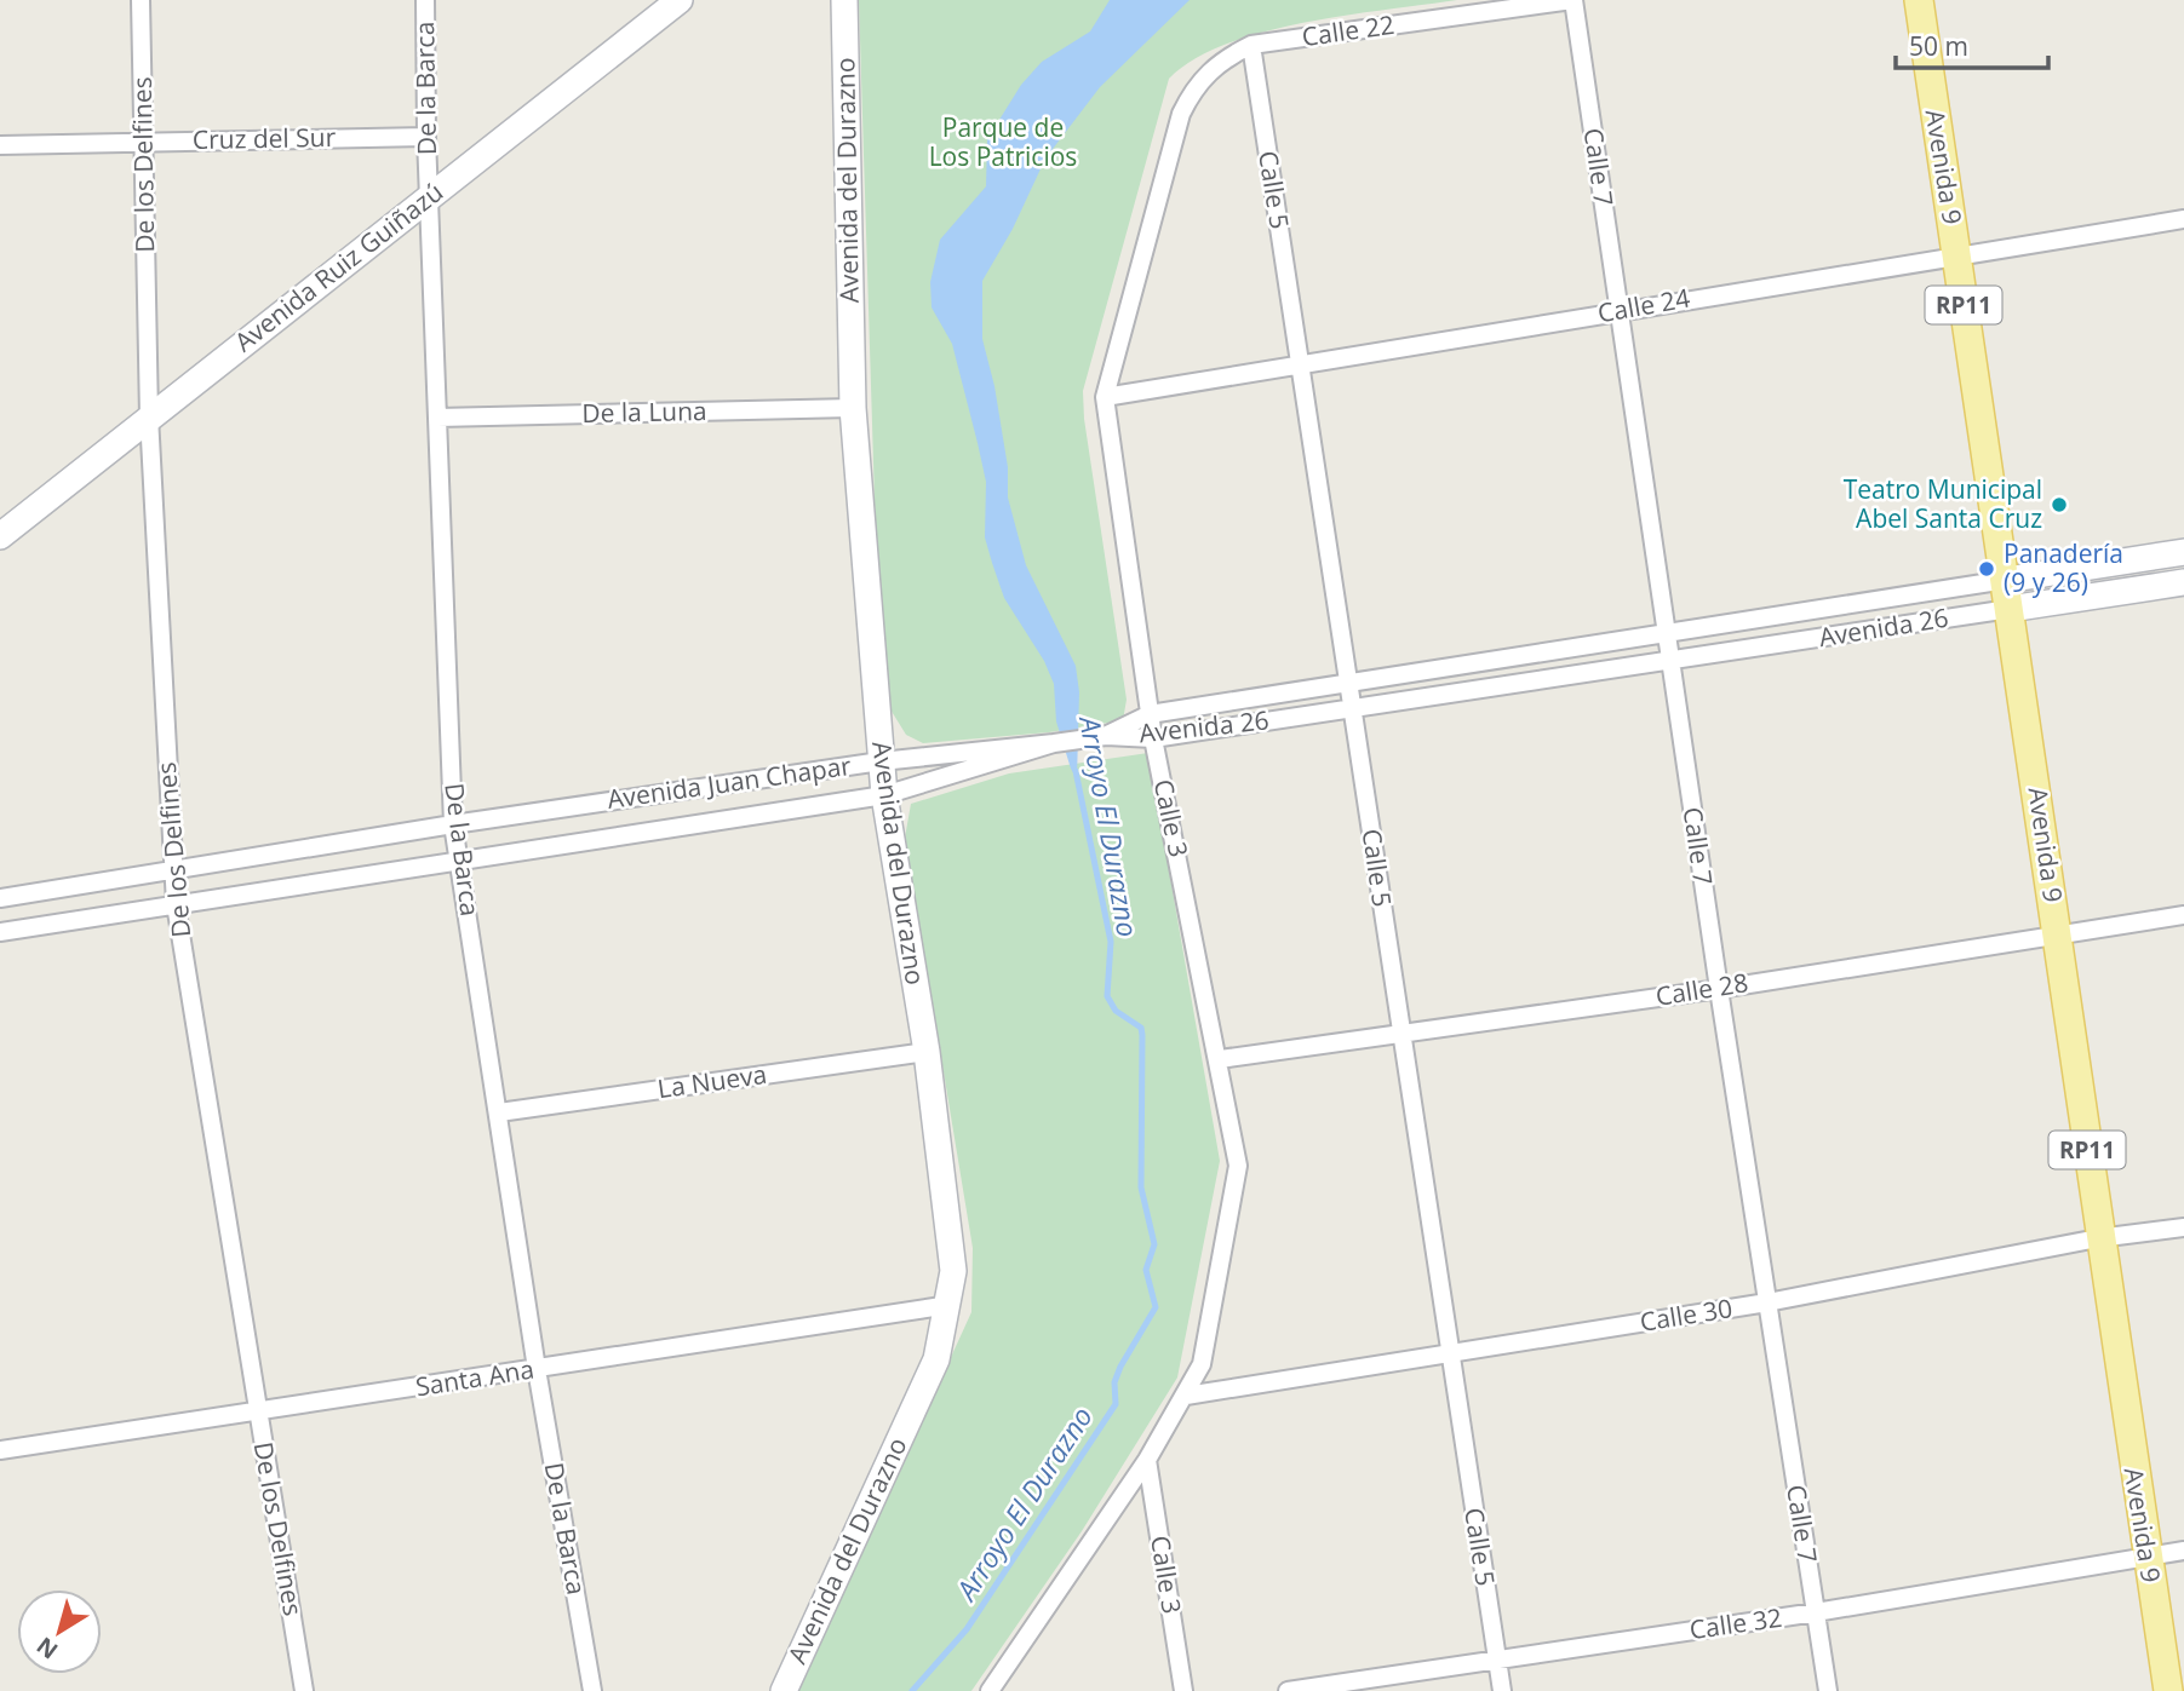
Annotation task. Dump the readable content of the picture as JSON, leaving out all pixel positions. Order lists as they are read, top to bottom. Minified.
{"streets":{"main road":["Avenida 9","Avenida del Durazno","Avenida Ruiz Guiñazú","RP11","Avenida 26"],"street":["Calle 22","De la Barca","Cruz del Sur","De los Delfines","Calle 7","Calle 5","Calle 24","De la Luna","Avenida Juan Chapar","Calle 3","Calle 28","La Nueva","Calle 30","Santa Ana","Calle 32"]},"crossings":[["Calle 22","Calle 7"],["Calle 22","Calle 5"],["Calle 22","Calle 3"],["De la Barca","Cruz del Sur"],["De la Barca","Avenida Ruiz Guiñazú"],["De la Barca","De la Luna"],["De la Barca","Avenida Juan Chapar"],["De la Barca","La Nueva"],["De la Barca","Santa Ana"],["Cruz del Sur","De los Delfines"],["De los Delfines","Avenida Ruiz Guiñazú"],["De los Delfines","Avenida Juan Chapar"],["De los Delfines","Santa Ana"],["Calle 7","Calle 24"],["Calle 7","Avenida 26"],["Calle 7","Calle 28"],["Calle 7","Calle 30"],["Calle 7","Calle 32"],["Avenida 9","Calle 24"],["Avenida 9","Avenida 26"],["Avenida 9","Calle 28"],["Avenida 9","Calle 30"],["Avenida 9","Calle 32"],["Avenida del Durazno","De la Luna"],["Avenida del Durazno","Avenida Juan Chapar"],["Avenida del Durazno","La Nueva"],["Avenida del Durazno","Santa Ana"],["Calle 5","Calle 24"],["Calle 5","Avenida 26"],["Calle 5","Calle 28"],["Calle 5","Calle 30"],["Calle 5","Calle 32"],["Calle 24","Calle 3"],["Avenida 26","Calle 3"],["Calle 3","Calle 28"],["Calle 3","Calle 30"]],"water":["Arroyo El Durazno"],"parks":["Parque de Los Patricios"],"places":["Teatro Municipal Abel Santa Cruz","Panadería (9 y 26)"],"scale_bar":"50 m","north":"bottom left"}
